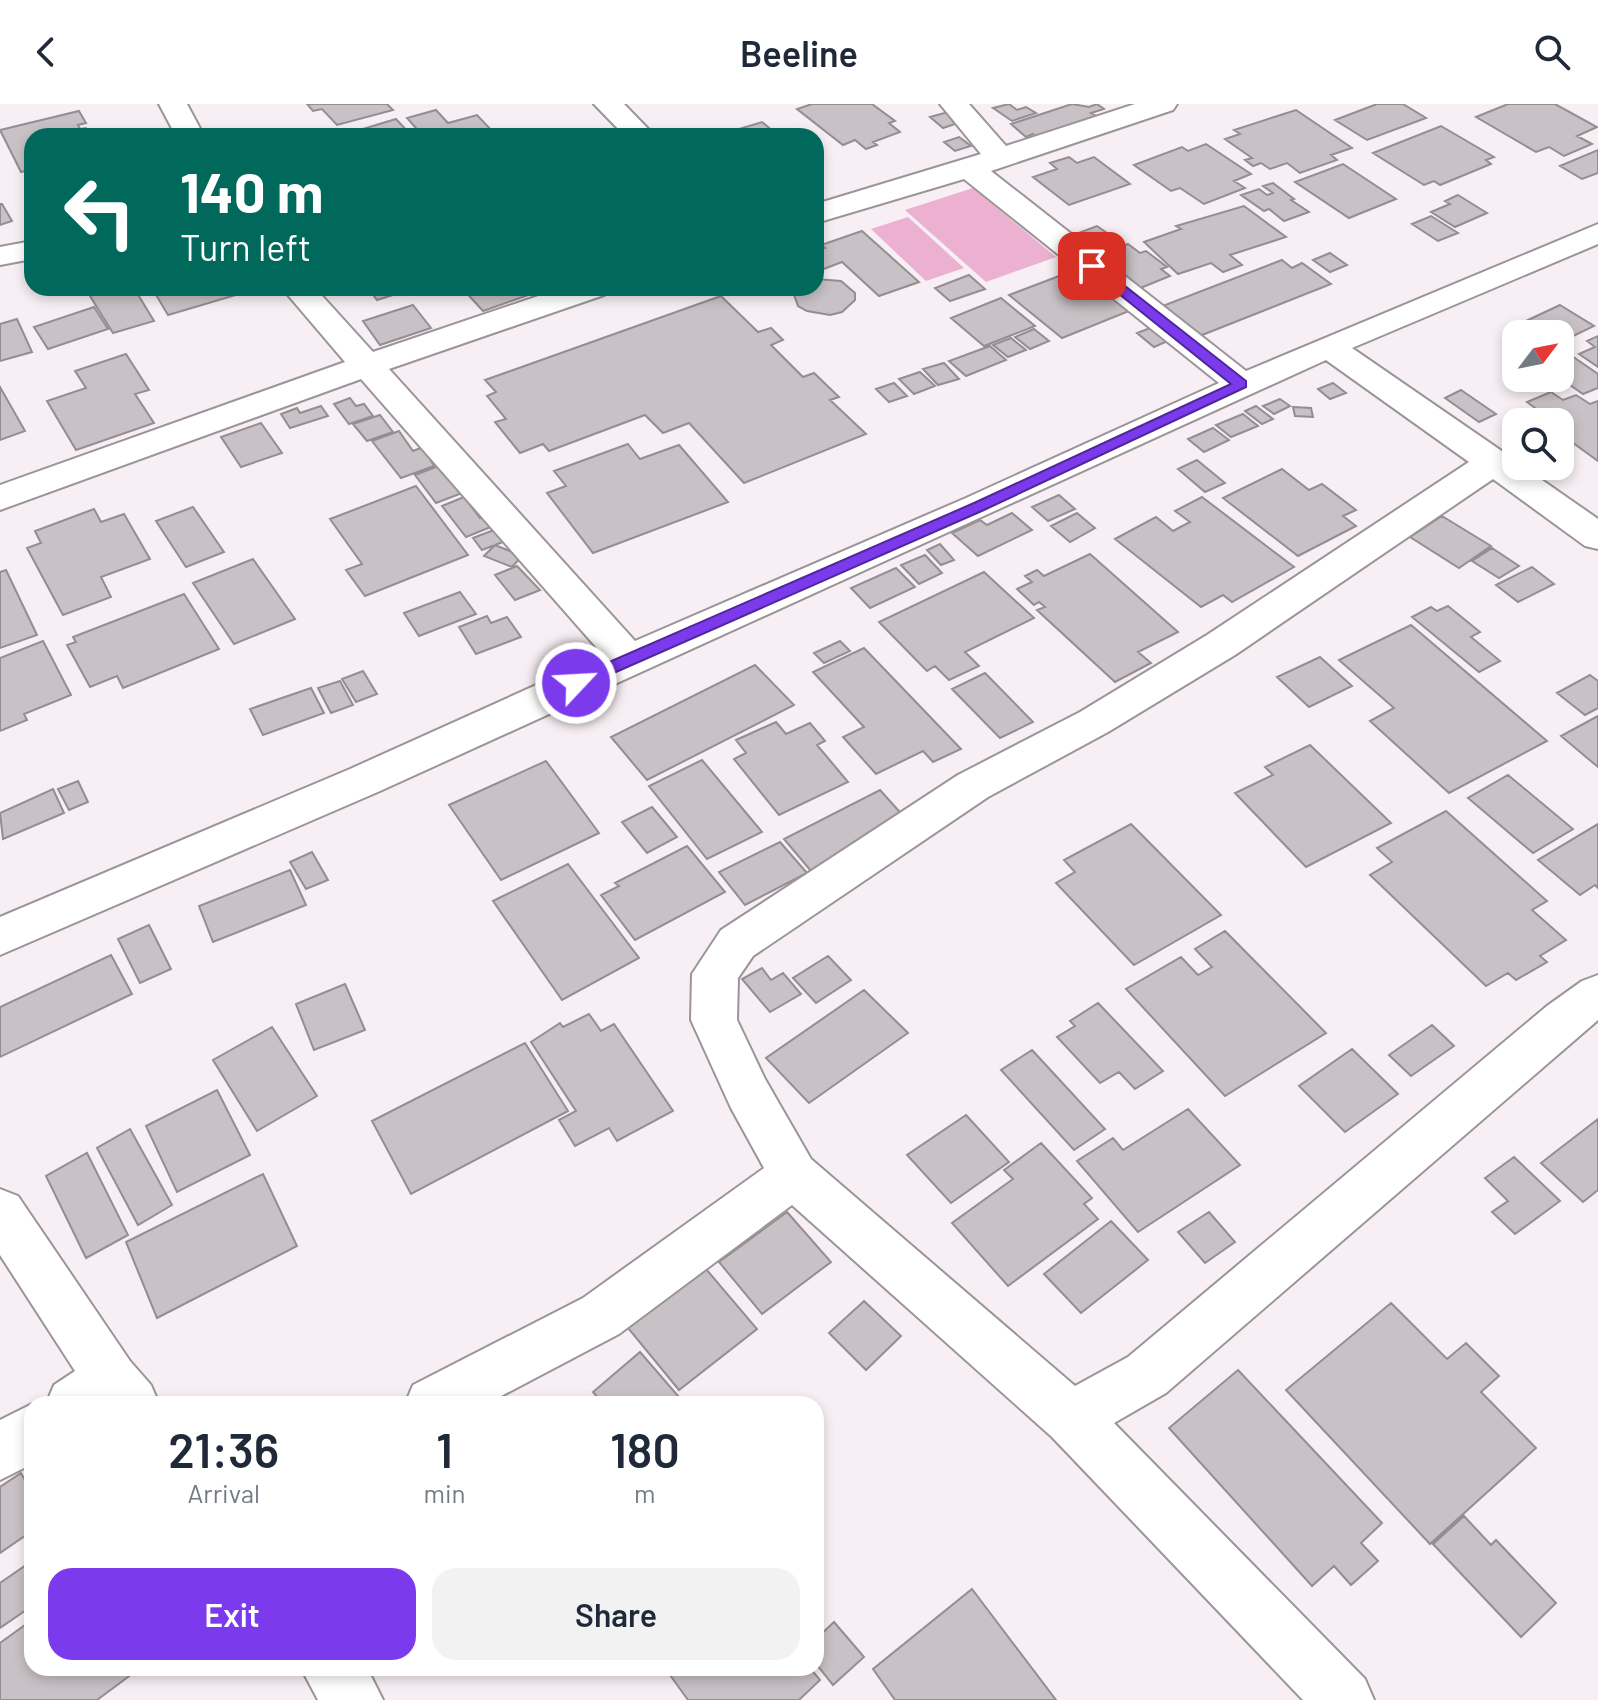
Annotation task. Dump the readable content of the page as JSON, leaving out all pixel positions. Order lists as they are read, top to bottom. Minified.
{"north":"top right","page":{"header":"Beeline","turn":["140 m","Turn left"],"eta":["21:36","Arrival","1","min","180","m"],"buttons":["Exit","Share"]}}
